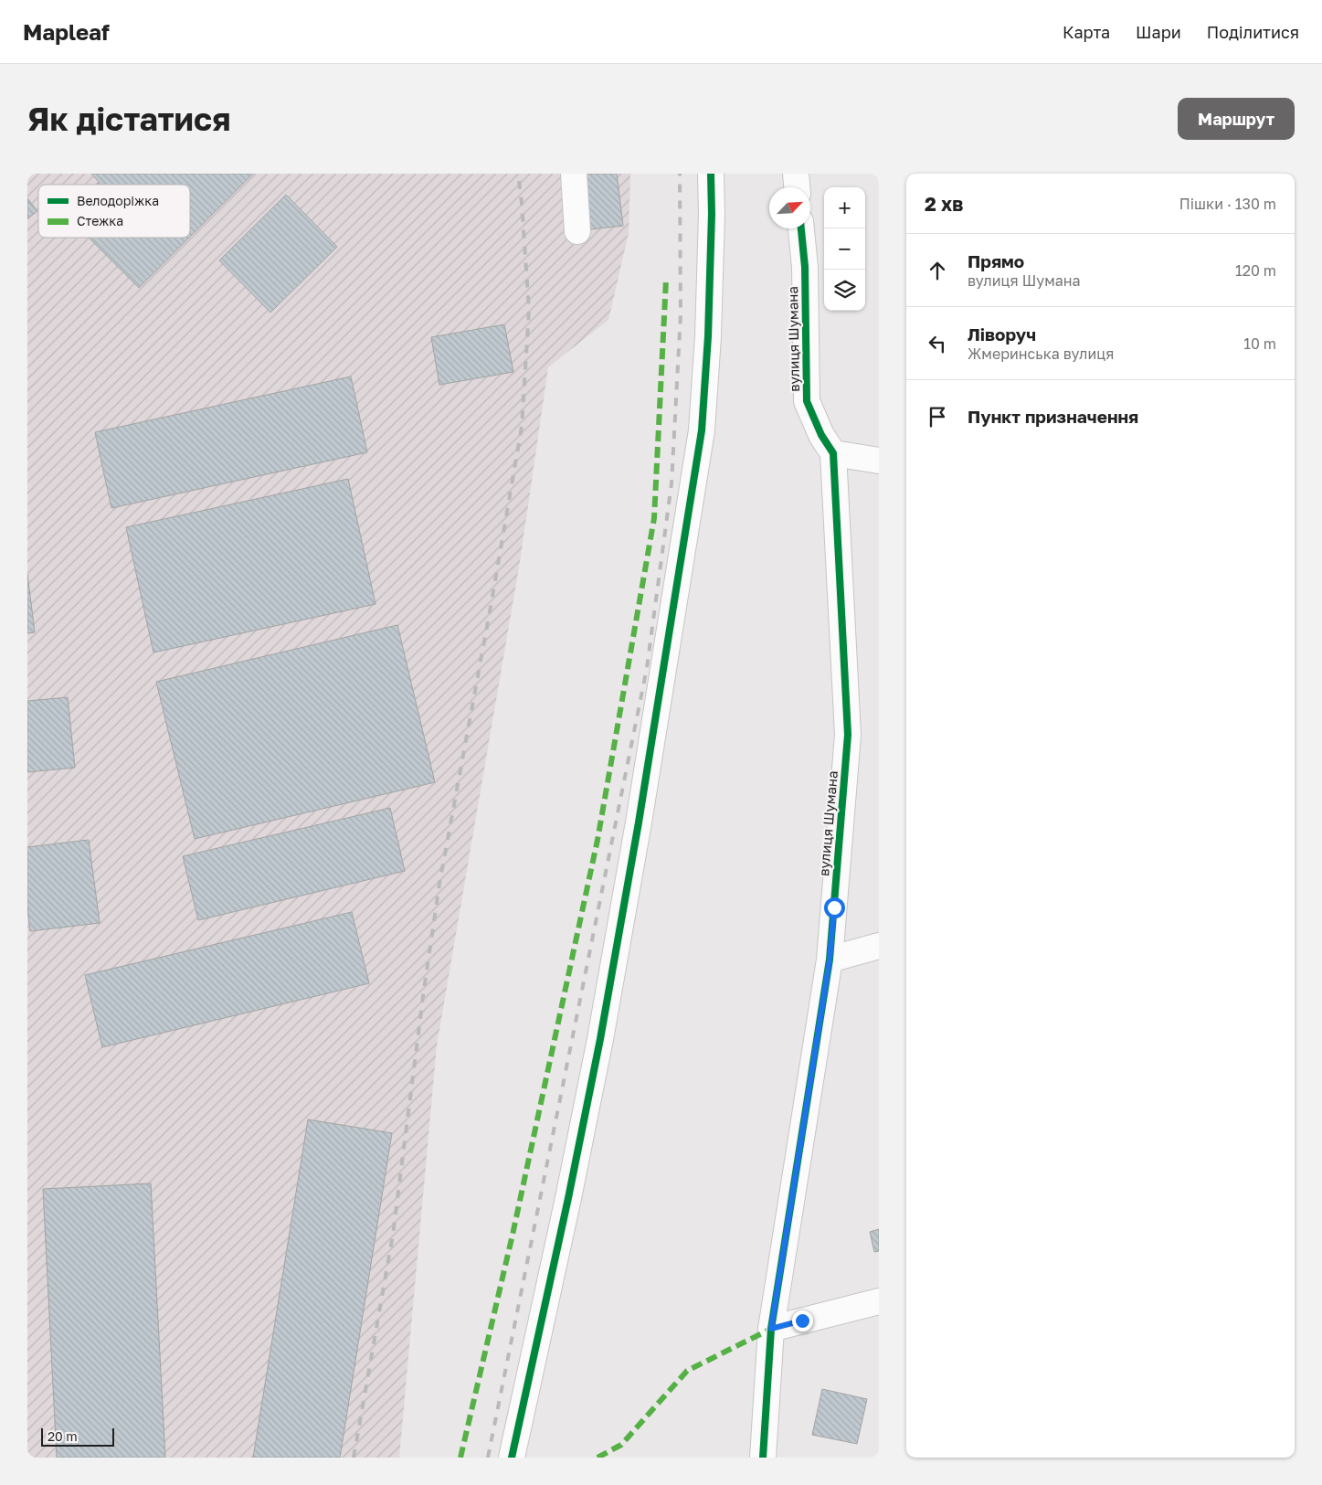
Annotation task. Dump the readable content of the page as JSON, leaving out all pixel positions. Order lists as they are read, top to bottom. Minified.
{"streets":{"street":["вулиця Шумана"]},"legend":["Велодоріжка","Стежка"],"scale_bar":"20 m","north":"top right","page":{"header":"Mapleaf","nav":["Карта","Шари","Поділитися"],"buttons":"Маршрут","title":"Як дістатися","heading":["2 хв","Пішки · 130 m"],"map_buttons":["+","−"],"list":[["Прямо","вулиця Шумана","120 m"],["Ліворуч","Жмеринська вулиця","10 m"],"Пункт призначення"],"scale":"20 m"}}
